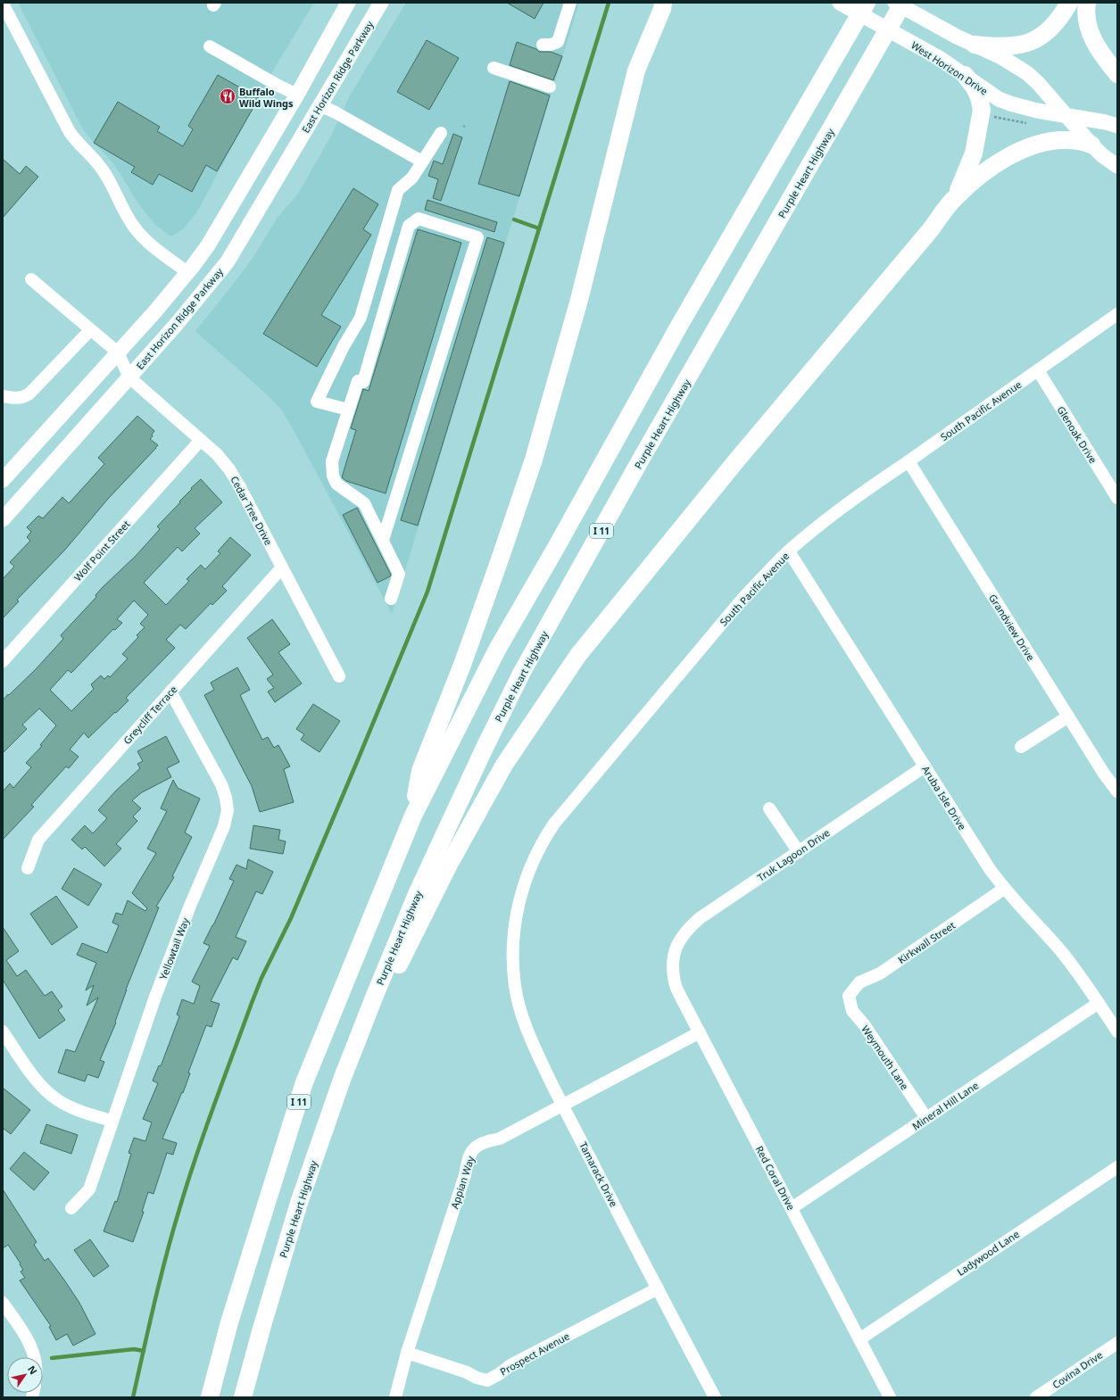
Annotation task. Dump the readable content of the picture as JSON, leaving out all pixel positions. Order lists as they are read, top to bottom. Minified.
{"streets":{"highway":["Purple Heart Highway","I 11"],"main road":["West Horizon Drive","East Horizon Ridge Parkway"],"street":["South Pacific Avenue","Glenoak Drive","Cedar Tree Drive","Wolf Point Street","Grandview Drive","Greycliff Terrace","Aruba Isle Drive","Truk Lagoon Drive","Kirkwall Street","Yellowtail Way","Weymouth Lane","Mineral Hill Lane","Tamarack Drive","Red Coral Drive","Appian Way","Ladywood Lane","Prospect Avenue","Covina Drive"]},"crossings":[["East Horizon Ridge Parkway","Cedar Tree Drive"],["South Pacific Avenue","Glenoak Drive"],["South Pacific Avenue","Grandview Drive"],["South Pacific Avenue","Aruba Isle Drive"],["South Pacific Avenue","Tamarack Drive"],["Cedar Tree Drive","Wolf Point Street"],["Cedar Tree Drive","Greycliff Terrace"],["Greycliff Terrace","Yellowtail Way"],["Aruba Isle Drive","Truk Lagoon Drive"],["Aruba Isle Drive","Kirkwall Street"],["Aruba Isle Drive","Mineral Hill Lane"],["Truk Lagoon Drive","Red Coral Drive"],["Kirkwall Street","Weymouth Lane"],["Weymouth Lane","Mineral Hill Lane"],["Mineral Hill Lane","Red Coral Drive"],["Tamarack Drive","Appian Way"],["Tamarack Drive","Prospect Avenue"],["Red Coral Drive","Appian Way"],["Red Coral Drive","Ladywood Lane"],["Appian Way","Prospect Avenue"]],"places":{"restaurant":["Buffalo Wild Wings"]},"north":"top right"}
